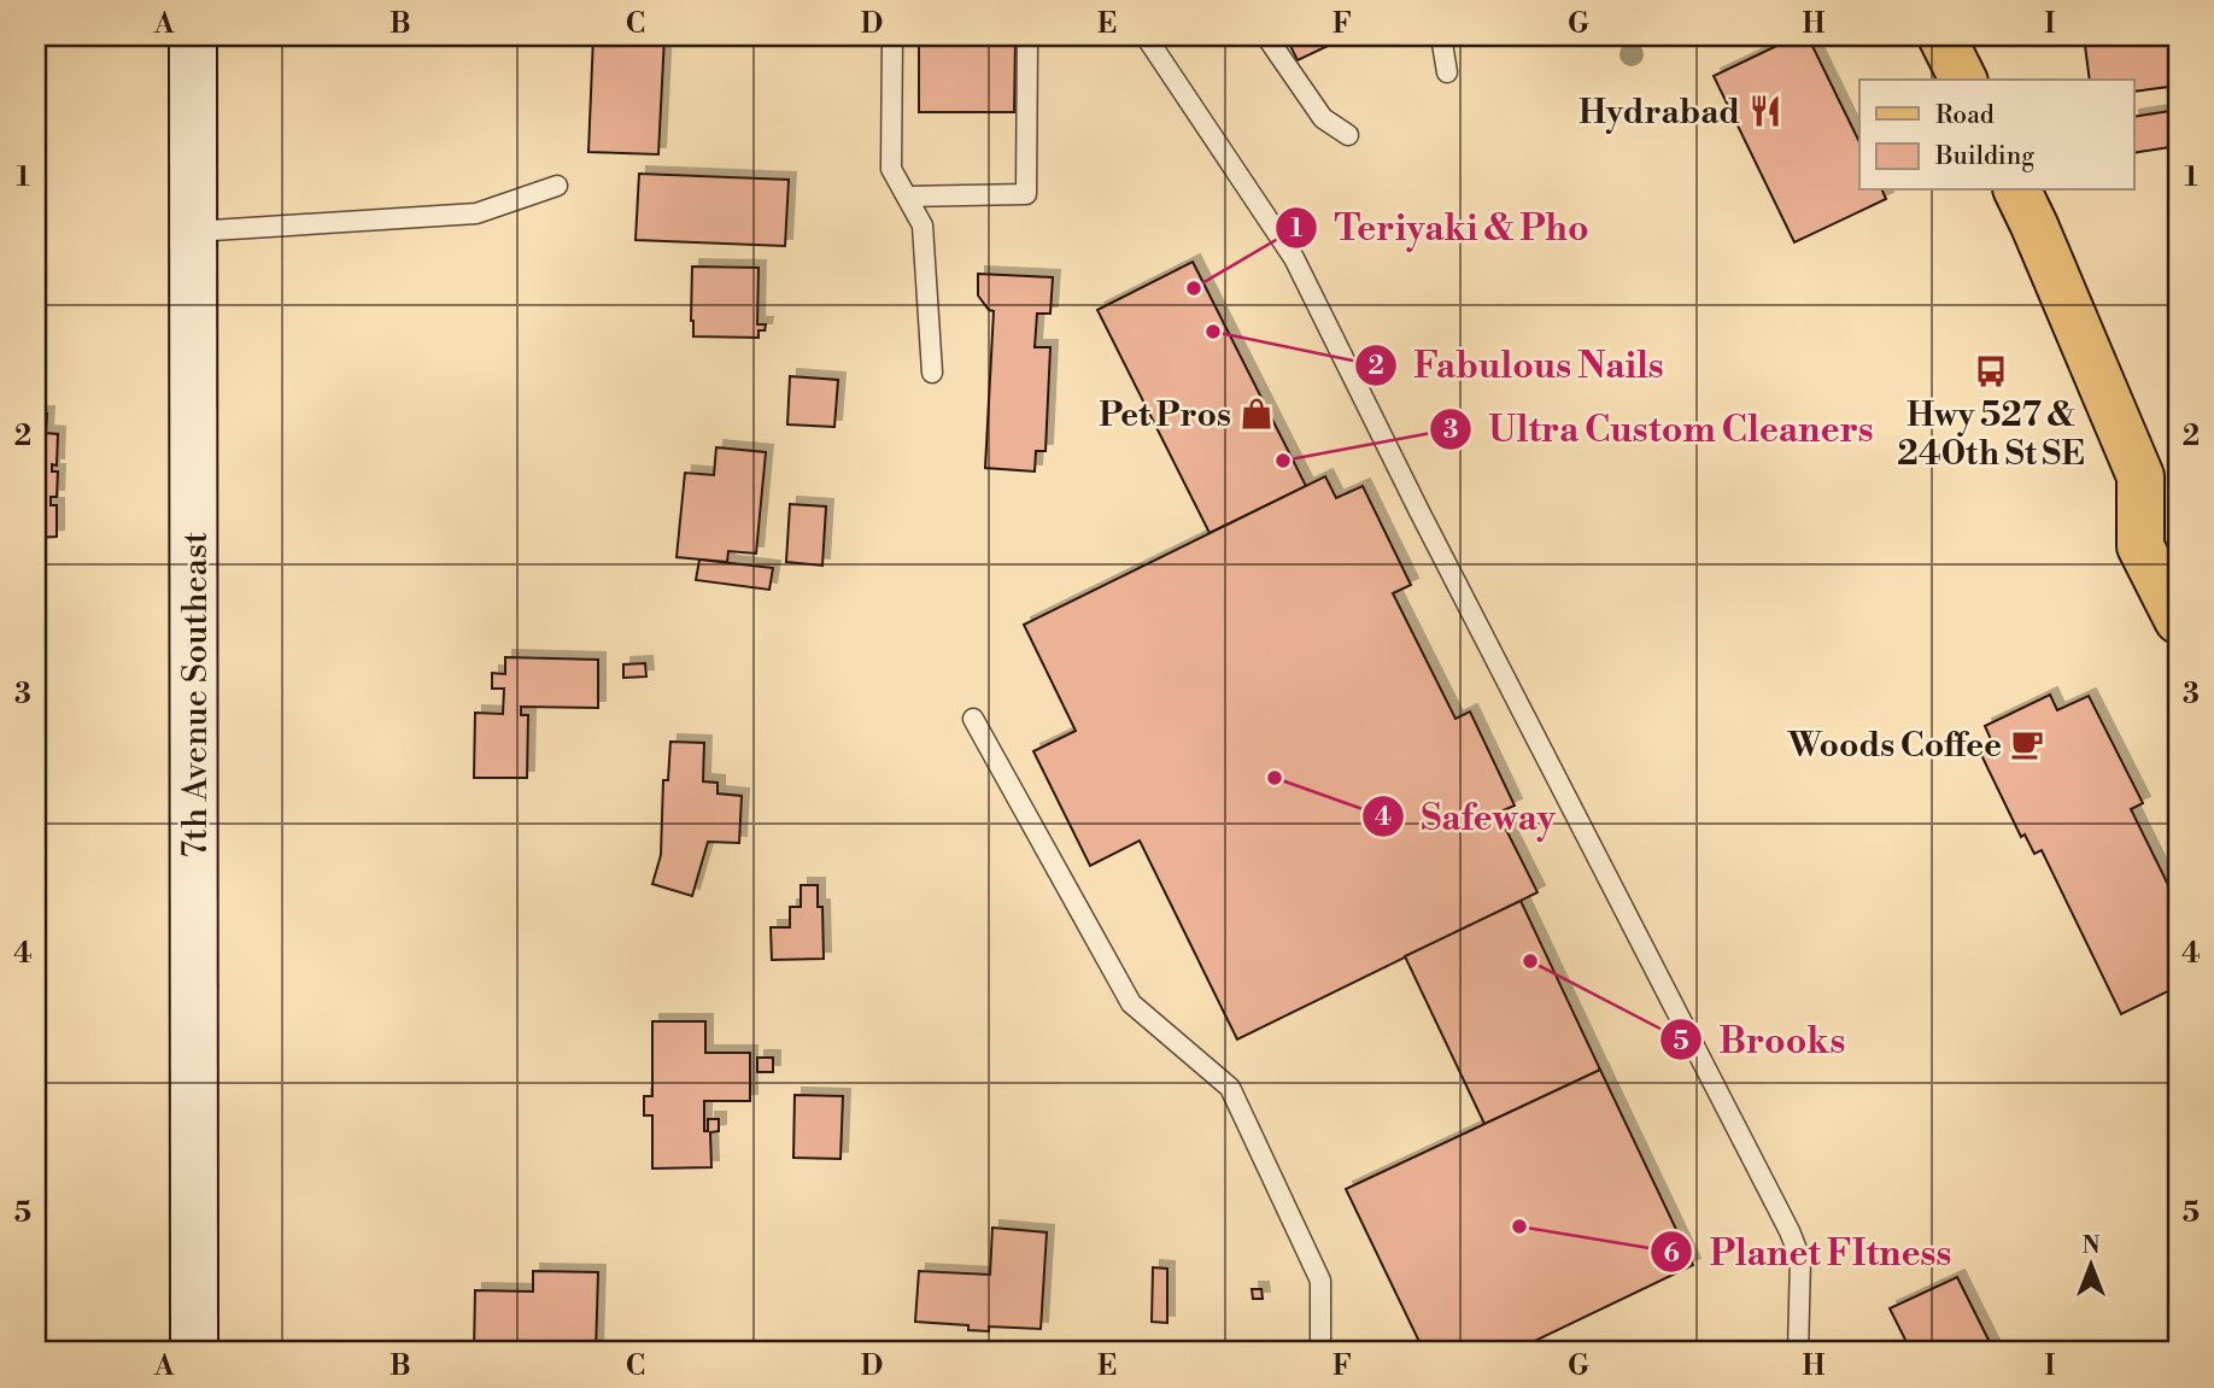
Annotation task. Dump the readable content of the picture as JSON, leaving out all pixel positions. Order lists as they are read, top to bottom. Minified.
{"streets":{"street":["7th Avenue Southeast"]},"places":{"restaurant":["Hydrabad"],"other":["Teriyaki & Pho","Fabulous Nails","Ultra Custom Cleaners","Safeway","Brooks","Planet FItness"],"bus stop":["Hwy 527 & 240th St SE"],"shop":["Pet Pros"],"cafe":["Woods Coffee"]},"legend":["Road","Building"],"north":"top","grid":{"columns":["A","B","C","D","E","F","G","H","I"],"rows":["1","2","3","4","5"]}}
